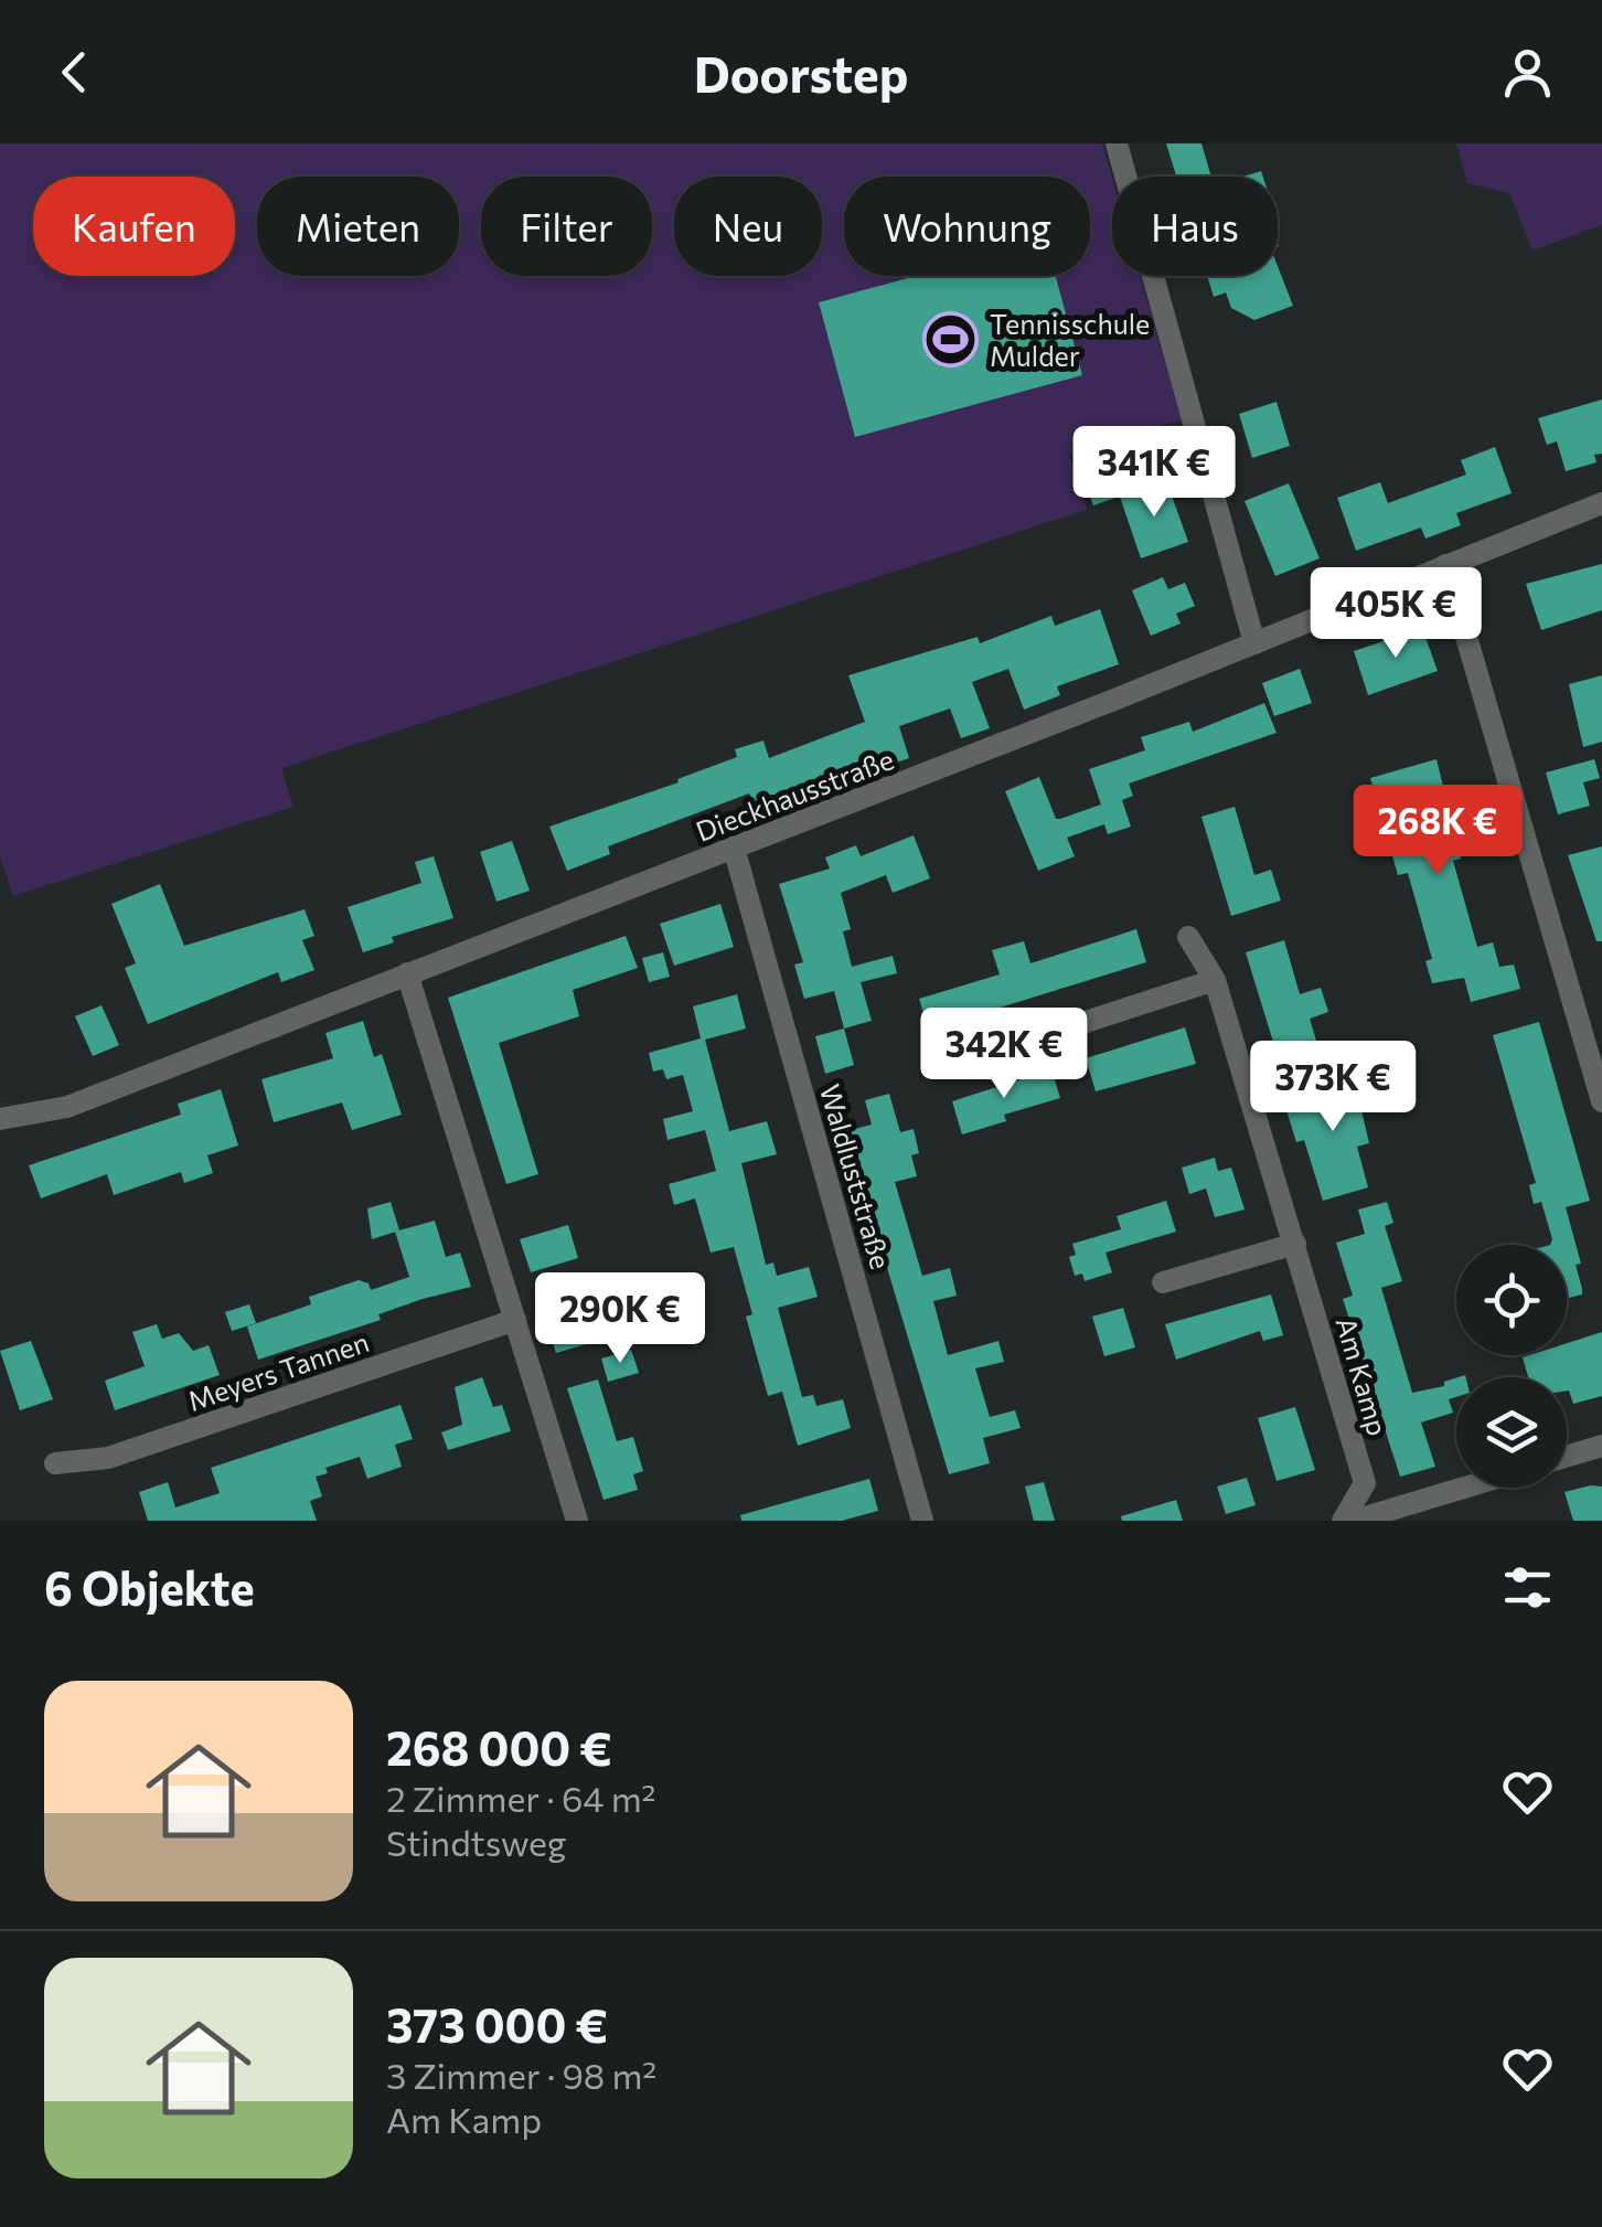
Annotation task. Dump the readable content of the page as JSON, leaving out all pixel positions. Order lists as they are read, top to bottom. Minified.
{"streets":{"street":["Dieckhausstraße","Waldluststraße","Meyers Tannen","Am Kamp"]},"crossings":[["Dieckhausstraße","Waldluststraße"]],"places":{"sports":["Tennisschule Mulder"]},"page":{"header":"Doorstep","chip":["Kaufen","Mieten","Filter","Neu","Wohnung","Haus"],"price":["341K €","405K €","268K €","342K €","373K €","290K €"],"heading":"6 Objekte","list":[{"name":"268 000 €","note":"2 Zimmer · 64 m² · Stindtsweg"},{"name":"373 000 €","note":"3 Zimmer · 98 m² · Am Kamp"}]}}
